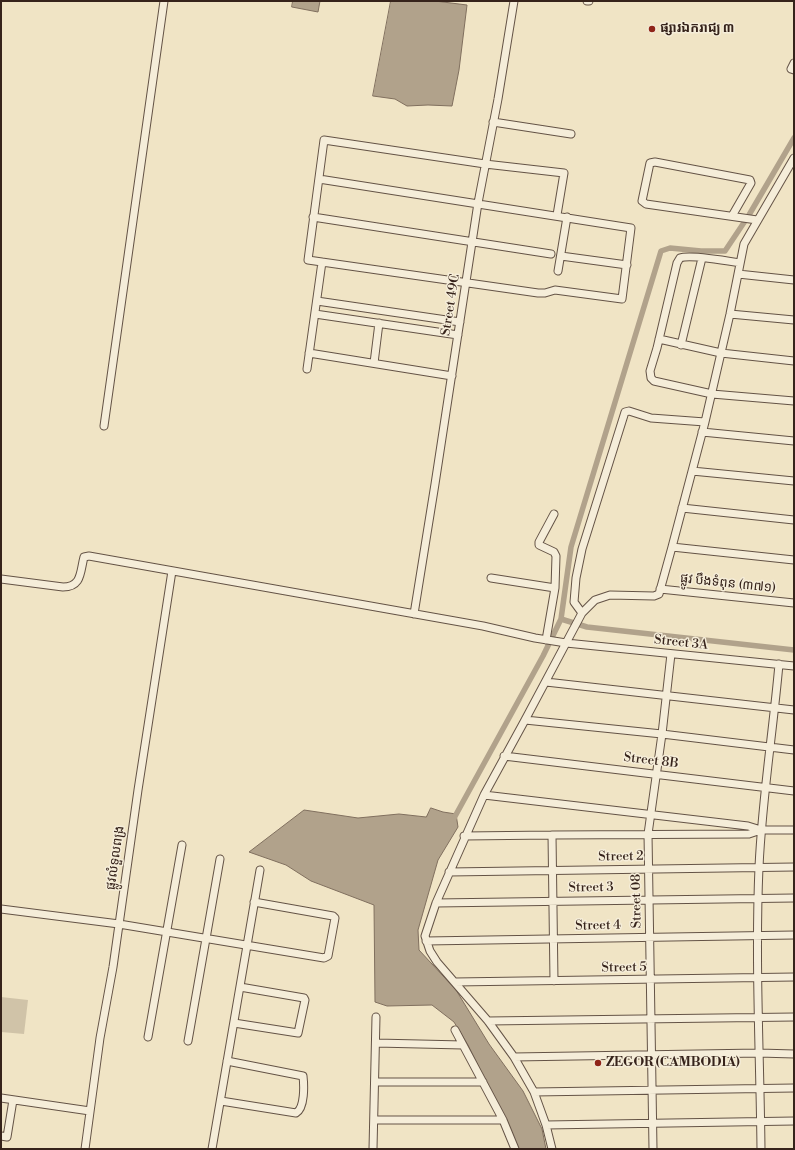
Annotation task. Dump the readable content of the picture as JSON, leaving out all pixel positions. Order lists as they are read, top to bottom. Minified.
{"streets":{"street":["Street 49C","ផ្លូវ បឹងទំពុន (៣៧១)","Street 3A","Street 8B","Street 2","ផ្លូវលំទួលពង្រ","Street 3","Street 08","Street 4","Street 5"]},"crossings":[["Street 49C","Street 3A"],["Street 3A","ផ្លូវលំទួលពង្រ"],["Street 3A","Street 08"],["Street 8B","Street 08"],["Street 2","Street 08"],["Street 3","Street 08"],["Street 08","Street 4"],["Street 08","Street 5"]],"places":["ផ្សារឯករាជ្យ ៣","ZEGOR (CAMBODIA)"]}
